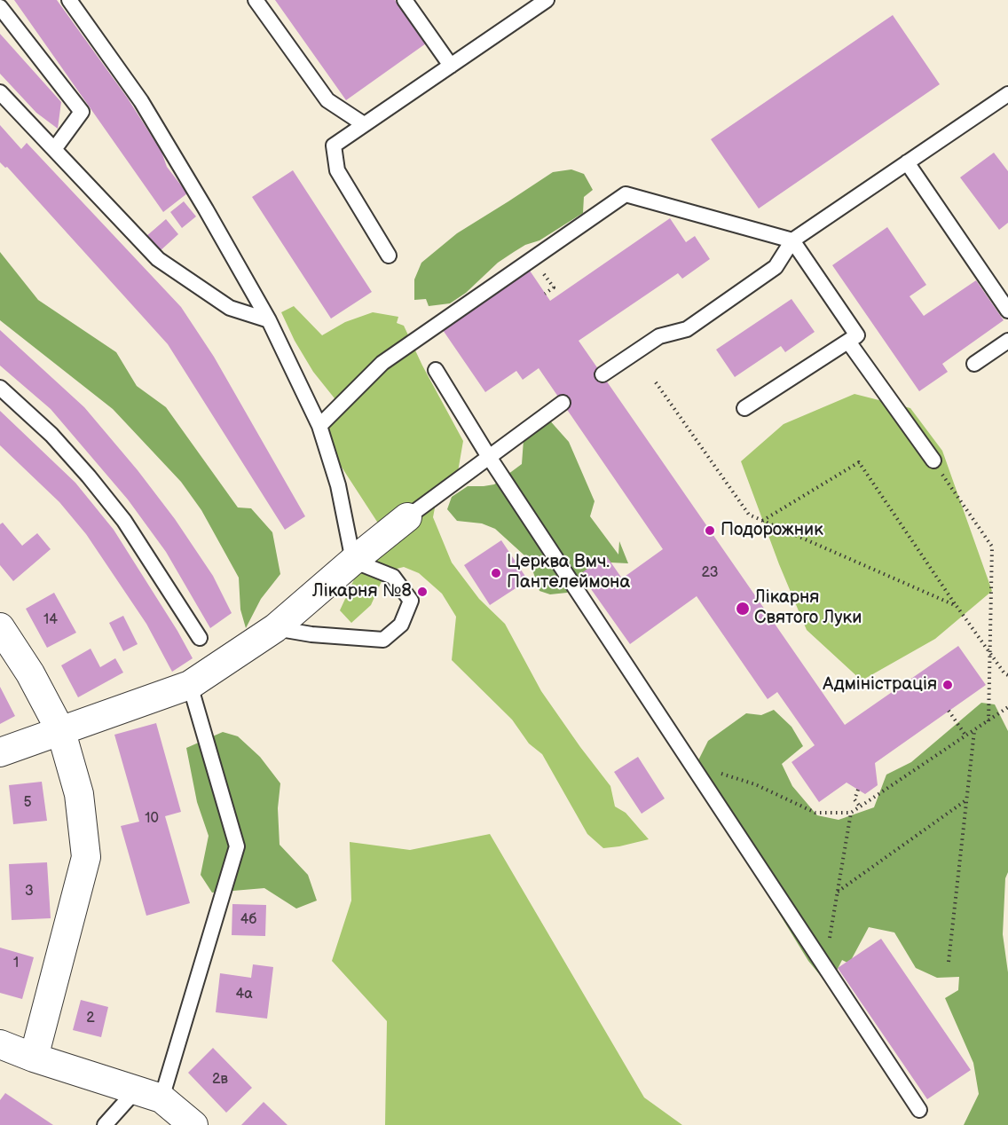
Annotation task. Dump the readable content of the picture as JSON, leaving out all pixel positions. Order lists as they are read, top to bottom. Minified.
{"places":["Подорожник","Церква Вмч. Пантелеймона","Лікарня №8","Лікарня Святого Луки","Адміністрація"],"house_numbers":["23","14","5","10","3","4б","1","4а","2","2в"]}
